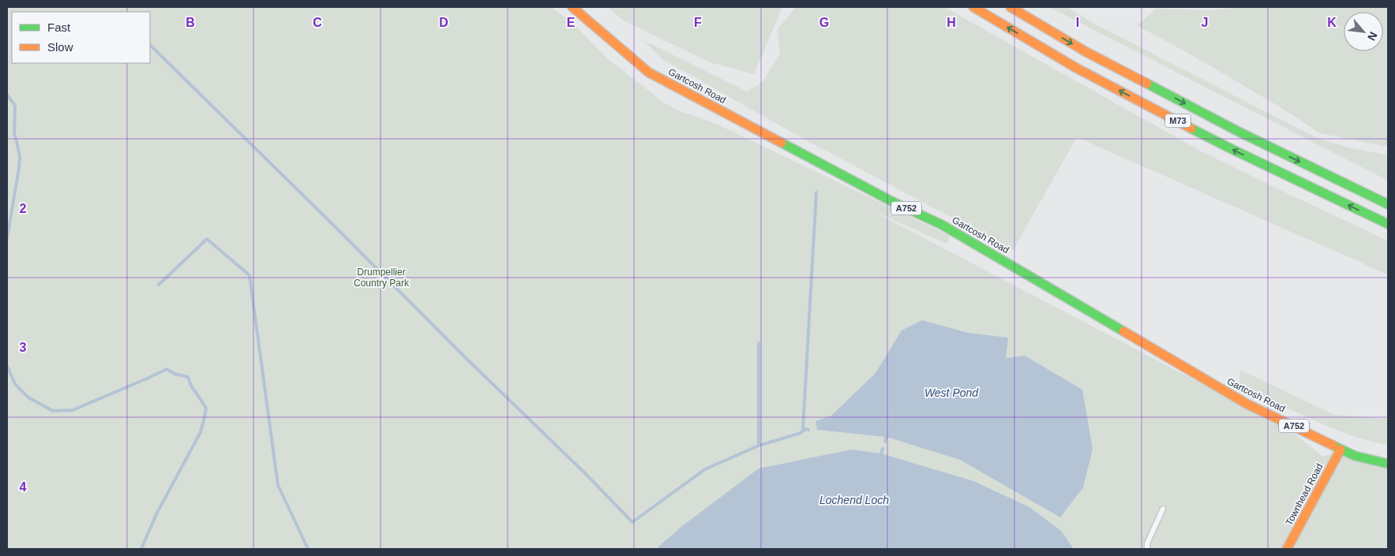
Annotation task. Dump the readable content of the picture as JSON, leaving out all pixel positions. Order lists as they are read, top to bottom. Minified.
{"streets":{"main road":["Gartcosh Road","M73","A752","Townhead Road"]},"crossings":[["Gartcosh Road","Townhead Road"]],"water":["West Pond","Lochend Loch"],"parks":["Drumpellier Country Park"],"legend":["Fast","Slow"],"north":"bottom right","grid":{"columns":["B","C","D","E","F","G","H","I","J","K"],"rows":["2","3","4"]}}
